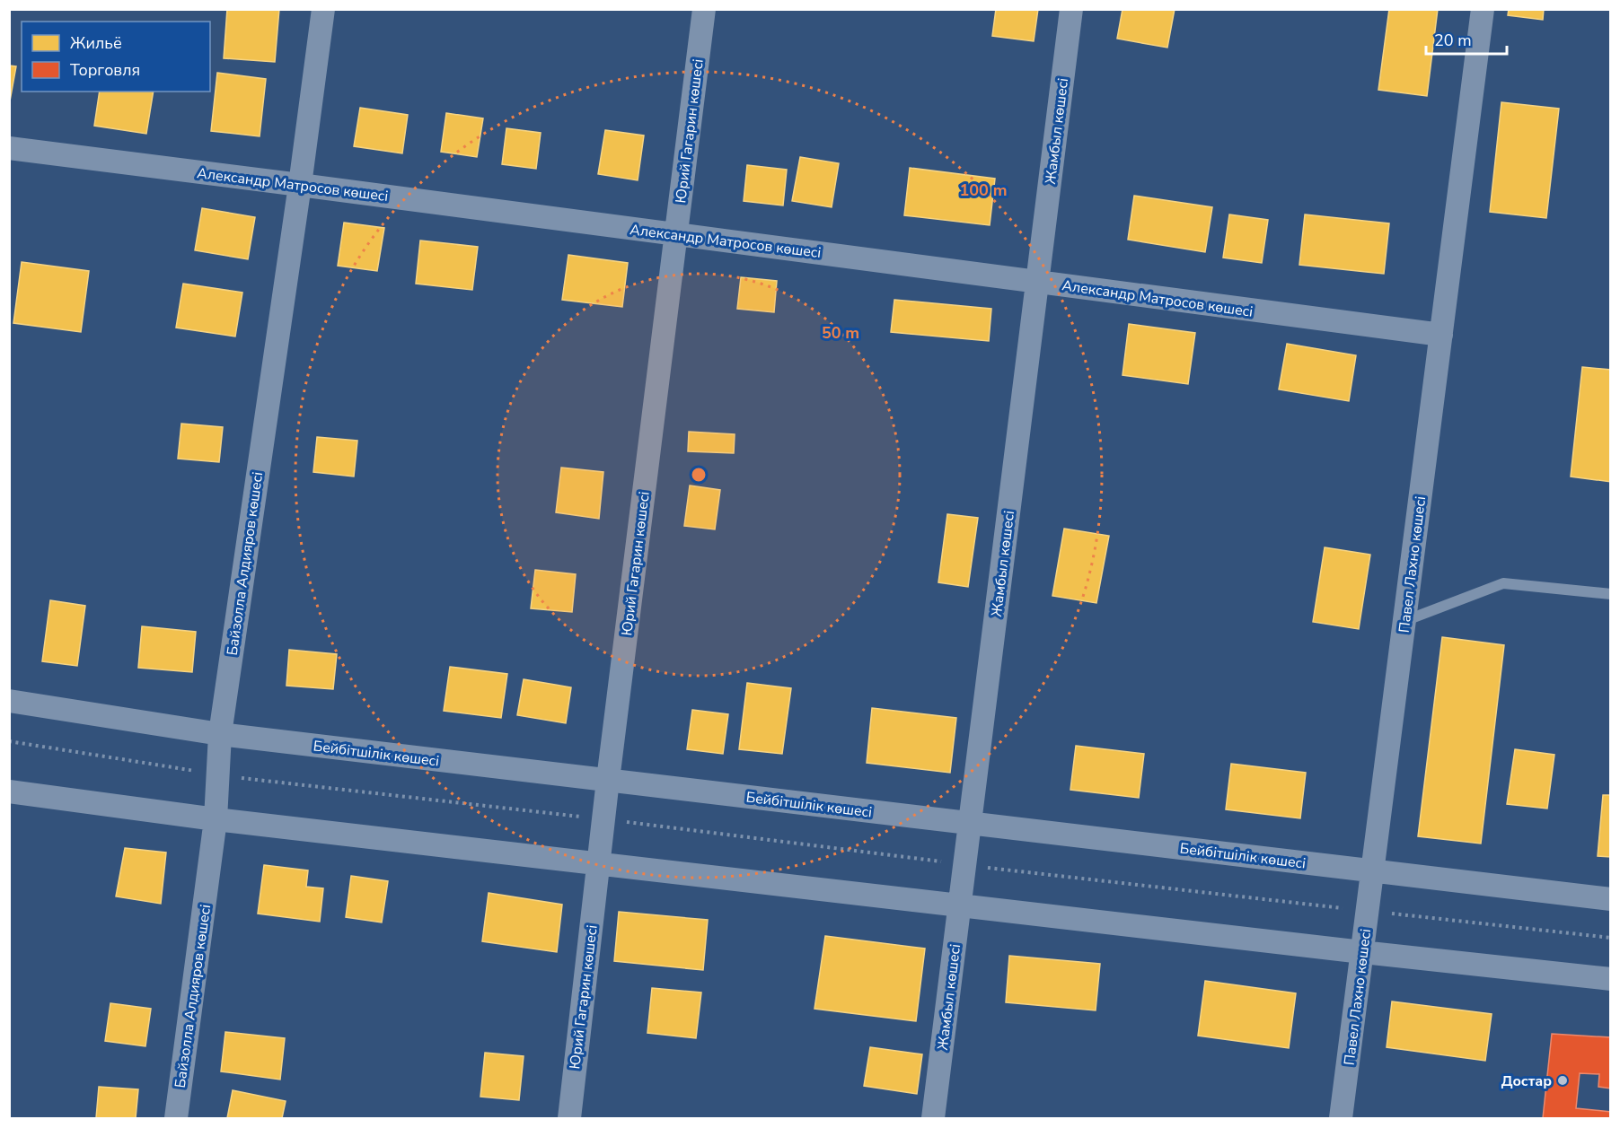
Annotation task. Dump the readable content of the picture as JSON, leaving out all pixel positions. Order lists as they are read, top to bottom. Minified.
{"streets":{"street":["Юрий Гагарин көшесі","Жамбыл көшесі","Александр Матросов көшесі","Байзолла Алдияров көшесі","Павел Лахно көшесі","Бейбітшілік көшесі"]},"crossings":[["Юрий Гагарин көшесі","Александр Матросов көшесі"],["Юрий Гагарин көшесі","Бейбітшілік көшесі"],["Жамбыл көшесі","Александр Матросов көшесі"],["Жамбыл көшесі","Бейбітшілік көшесі"],["Александр Матросов көшесі","Байзолла Алдияров көшесі"],["Александр Матросов көшесі","Павел Лахно көшесі"],["Байзолла Алдияров көшесі","Бейбітшілік көшесі"],["Павел Лахно көшесі","Бейбітшілік көшесі"]],"places":["Достар"],"legend":["Жильё","Торговля"],"scale_bar":"20 m","rings":["100 m","50 m"]}
